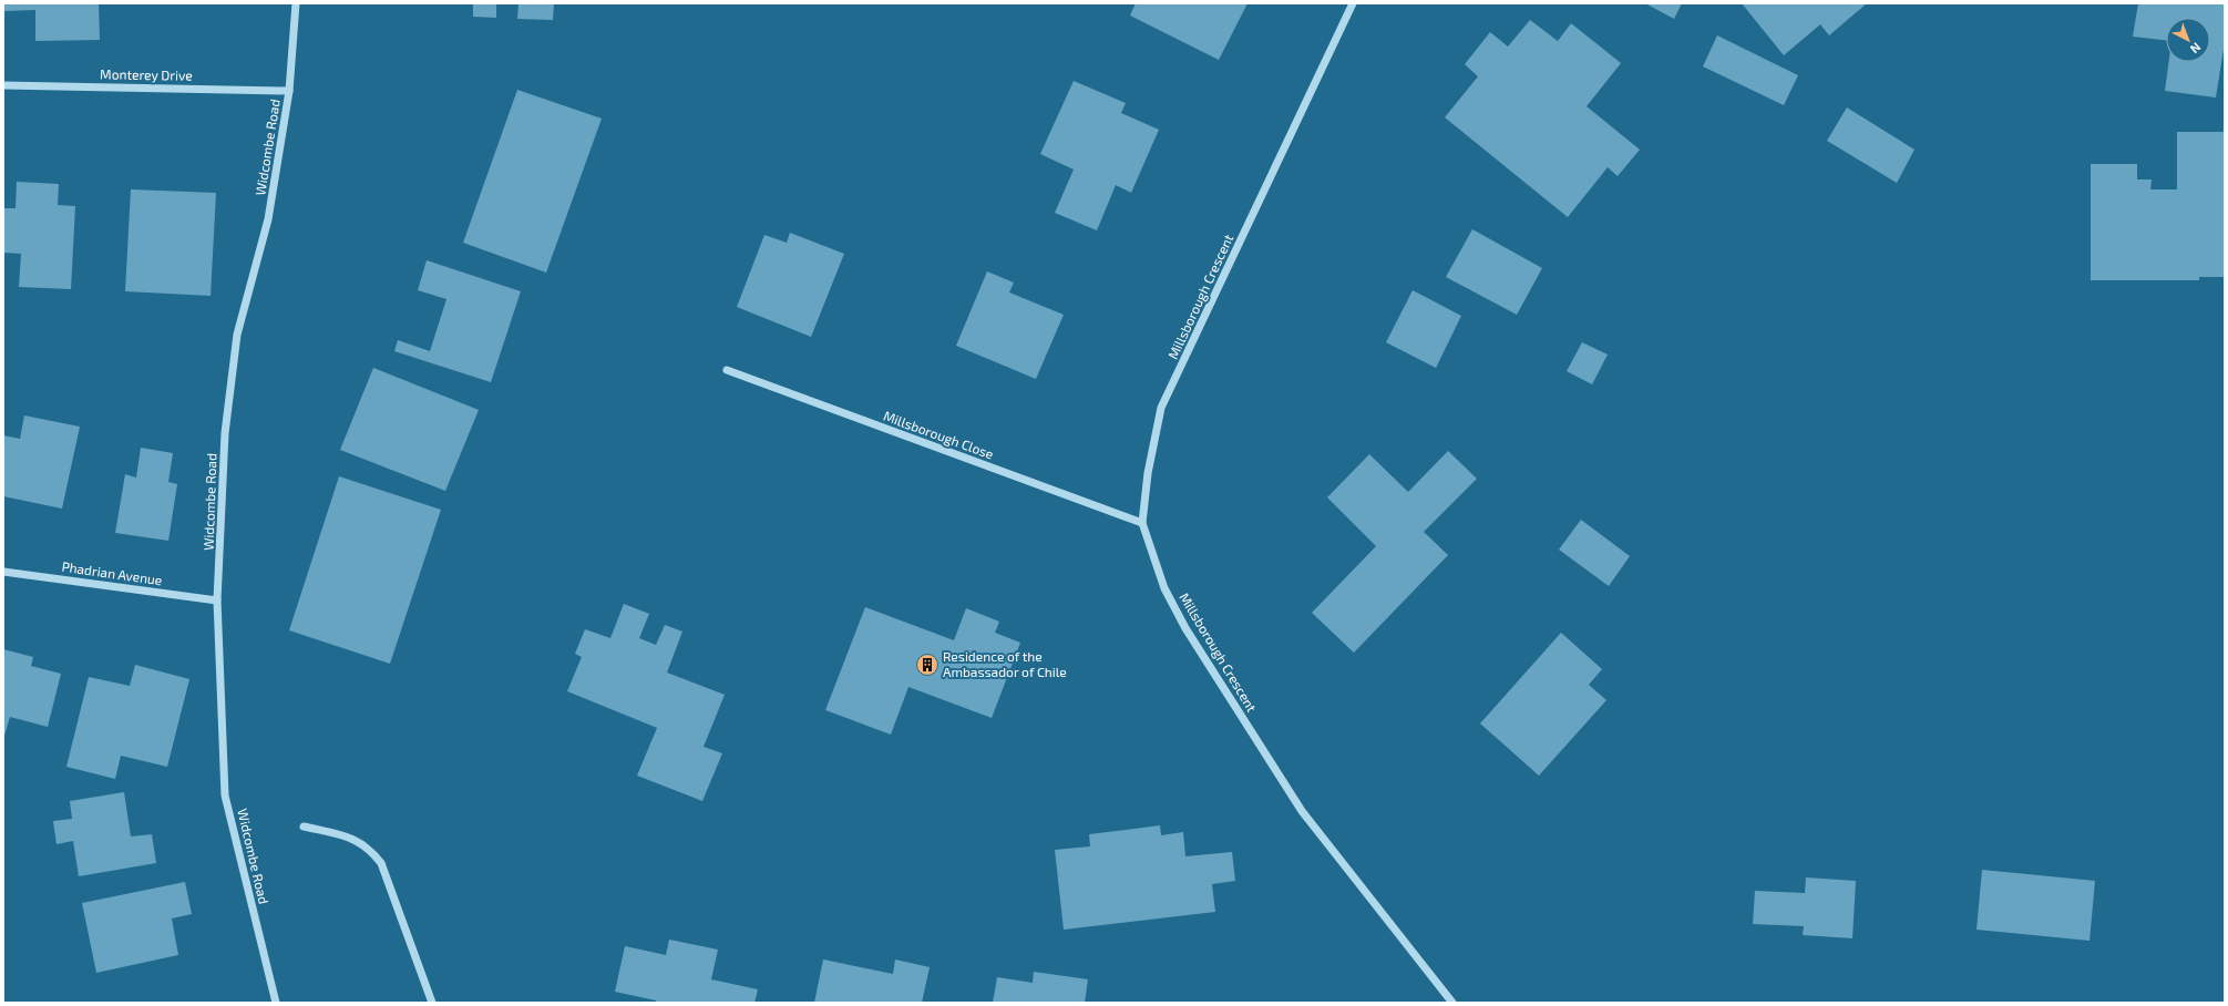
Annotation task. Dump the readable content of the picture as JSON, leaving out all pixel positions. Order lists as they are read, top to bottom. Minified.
{"streets":{"street":["Monterey Drive","Widcombe Road","Millsborough Crescent","Millsborough Close","Phadrian Avenue"]},"crossings":[["Monterey Drive","Widcombe Road"],["Widcombe Road","Phadrian Avenue"],["Millsborough Crescent","Millsborough Close"]],"places":{"building":["Residence of the Ambassador of Chile"]},"north":"bottom right"}
